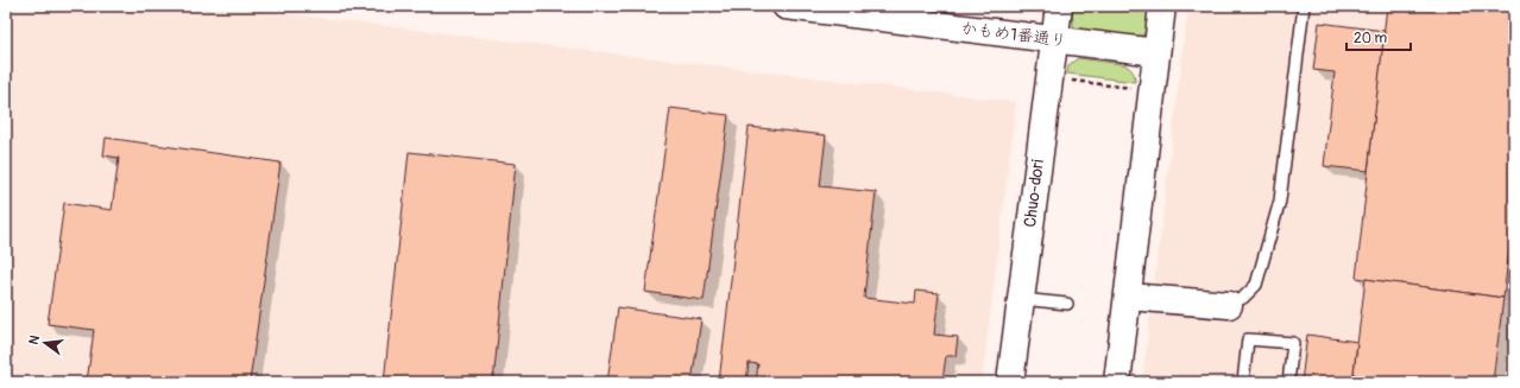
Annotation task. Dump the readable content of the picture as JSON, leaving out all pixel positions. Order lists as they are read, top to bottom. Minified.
{"streets":{"street":["かもめ1番通り","Chuo-dori"]},"crossings":[["かもめ1番通り","Chuo-dori"]],"scale_bar":"20 m","north":"left"}
